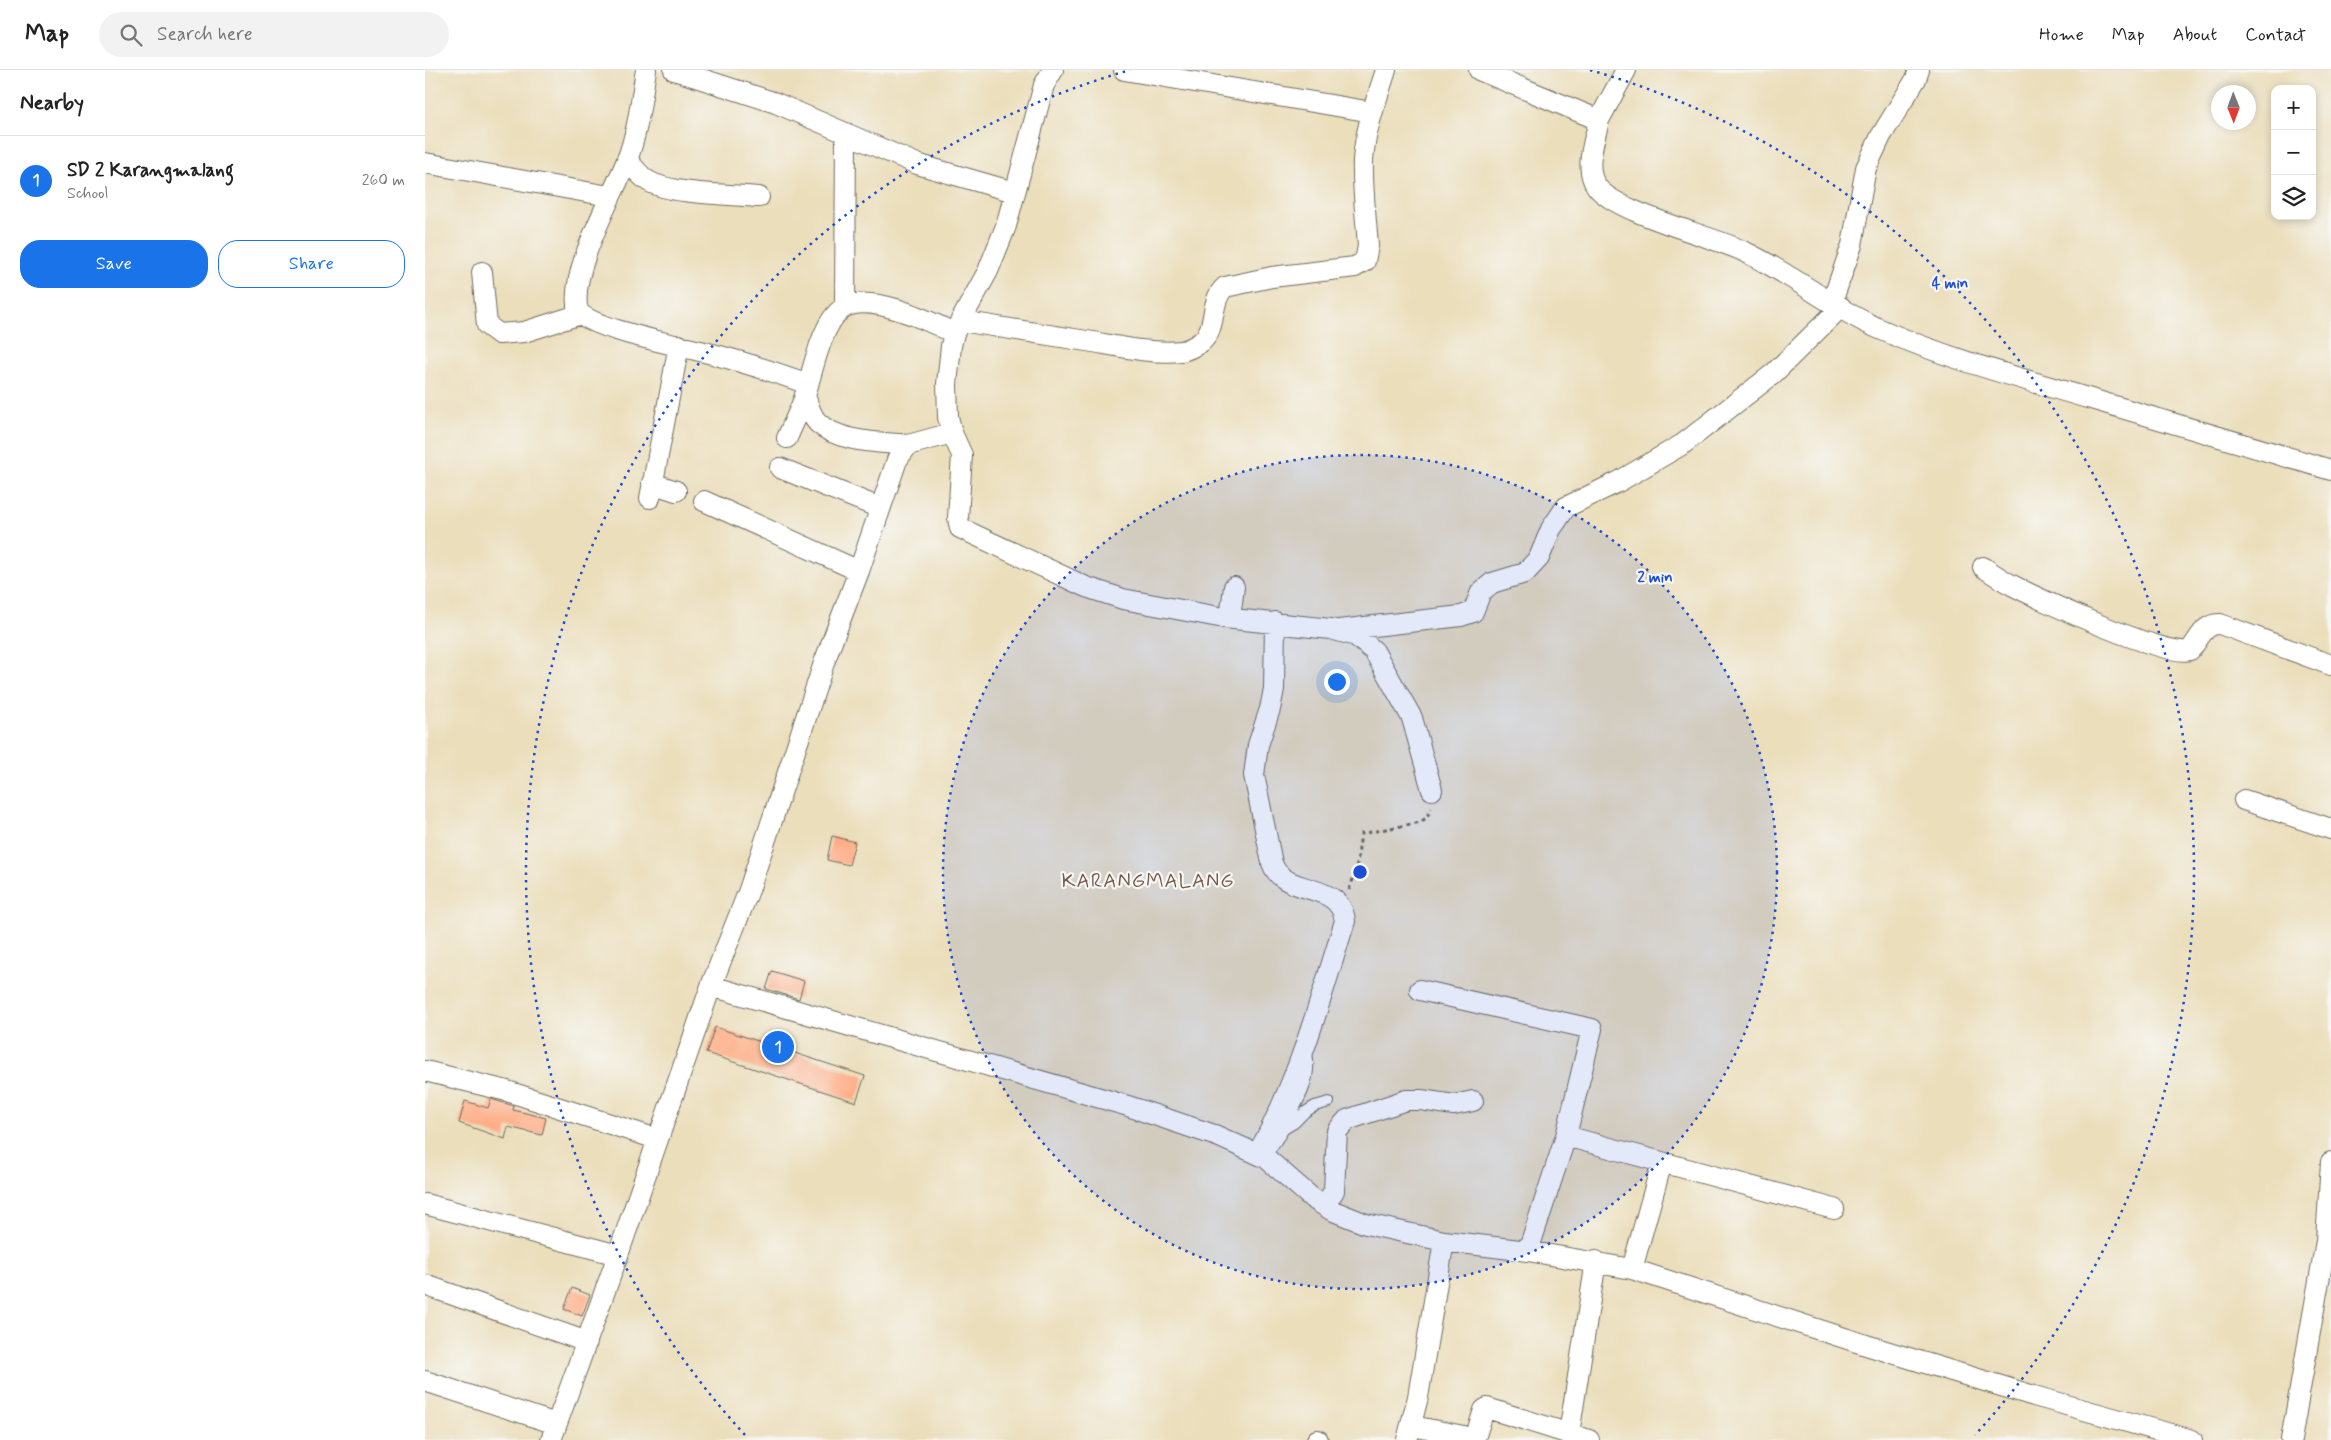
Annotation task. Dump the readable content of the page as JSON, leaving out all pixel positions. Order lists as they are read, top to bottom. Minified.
{"districts":["KARANGMALANG"],"north":"bottom","page":{"header":"Map","search":"Search here","nav":["Home","Map","About","Contact"],"heading":"Nearby","map_buttons":["+","−"],"list":[{"mark":"1","name":"SD 2 Karangmalang","note":"School","value":"260 m"}],"buttons":["Save","Share"],"pins":"1"},"rings":["4 min","2 min"]}
